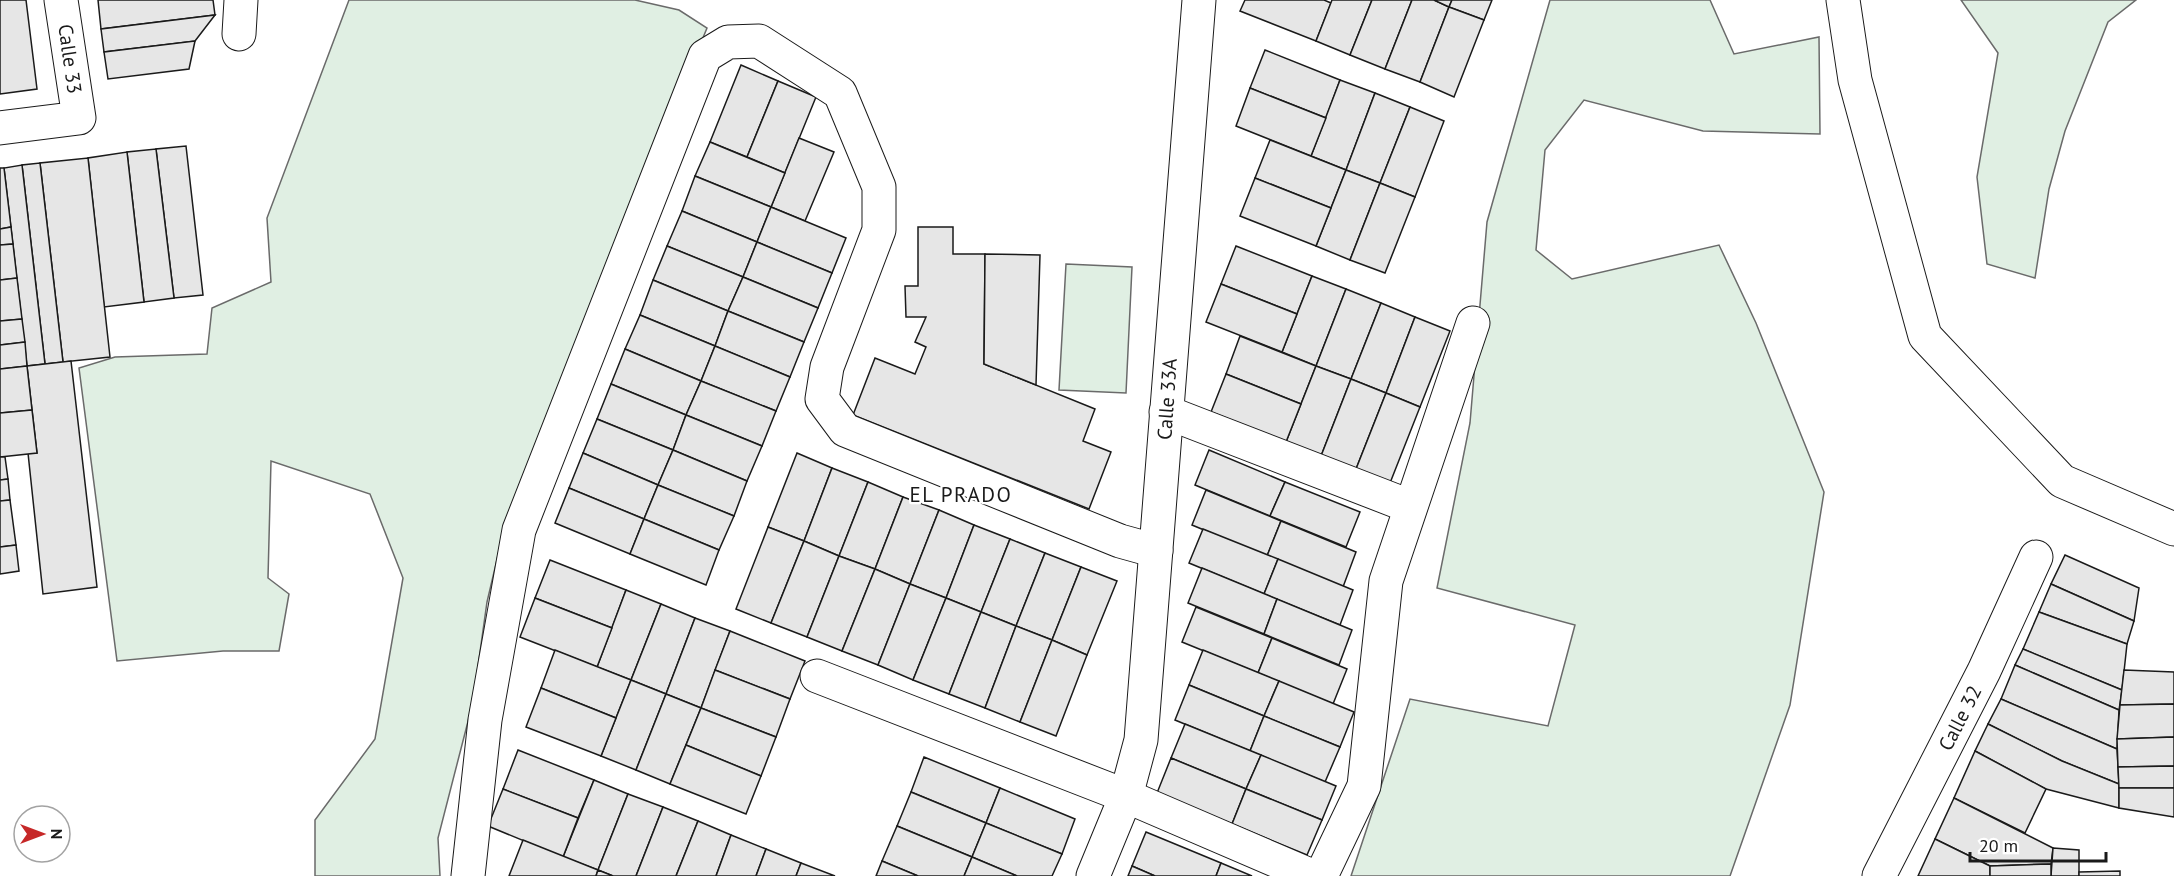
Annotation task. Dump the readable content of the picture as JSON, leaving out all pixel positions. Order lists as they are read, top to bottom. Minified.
{"streets":{"street":["Calle 33","Calle 33A","Calle 32"]},"districts":["EL PRADO"],"scale_bar":"20 m","north":"right"}
